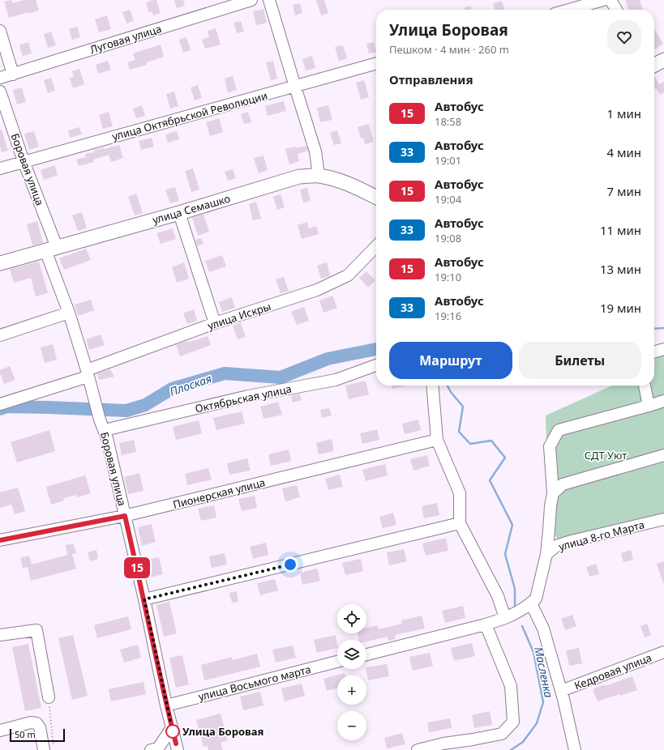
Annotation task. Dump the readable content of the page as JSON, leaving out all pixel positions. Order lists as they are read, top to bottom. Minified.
{"streets":{"main road":["улица Семашко"],"street":["Луговая улица","улица Октябрьской Революции","Боровая улица","улица Искры","Октябрьская улица","Пионерская улица","улица 8-го Марта","Кедровая улица","улица Восьмого марта"]},"crossings":[["улица Октябрьской Революции","Боровая улица"],["Боровая улица","улица Семашко"],["Боровая улица","улица Искры"],["Боровая улица","Октябрьская улица"],["Боровая улица","Пионерская улица"],["Боровая улица","улица Восьмого марта"]],"water":["Плоская","Масленка"],"parks":["СДТ Уют"],"places":["Улица Боровая"],"lines":["bus line 15"],"scale_bar":"50 m","page":{"on_map":"15","heading":[["Улица Боровая","Пешком · 4 мин · 260 m"],"Отправления"],"list":[{"mark":"15","name":"Автобус","note":"18:58","value":"1 мин"},{"mark":"33","name":"Автобус","note":"19:01","value":"4 мин"},{"mark":"15","name":"Автобус","note":"19:04","value":"7 мин"},{"mark":"33","name":"Автобус","note":"19:08","value":"11 мин"},{"mark":"15","name":"Автобус","note":"19:10","value":"13 мин"},{"mark":"33","name":"Автобус","note":"19:16","value":"19 мин"}],"buttons":["Маршрут","Билеты"],"map_buttons":["+","−"],"scale":"50 m"}}
